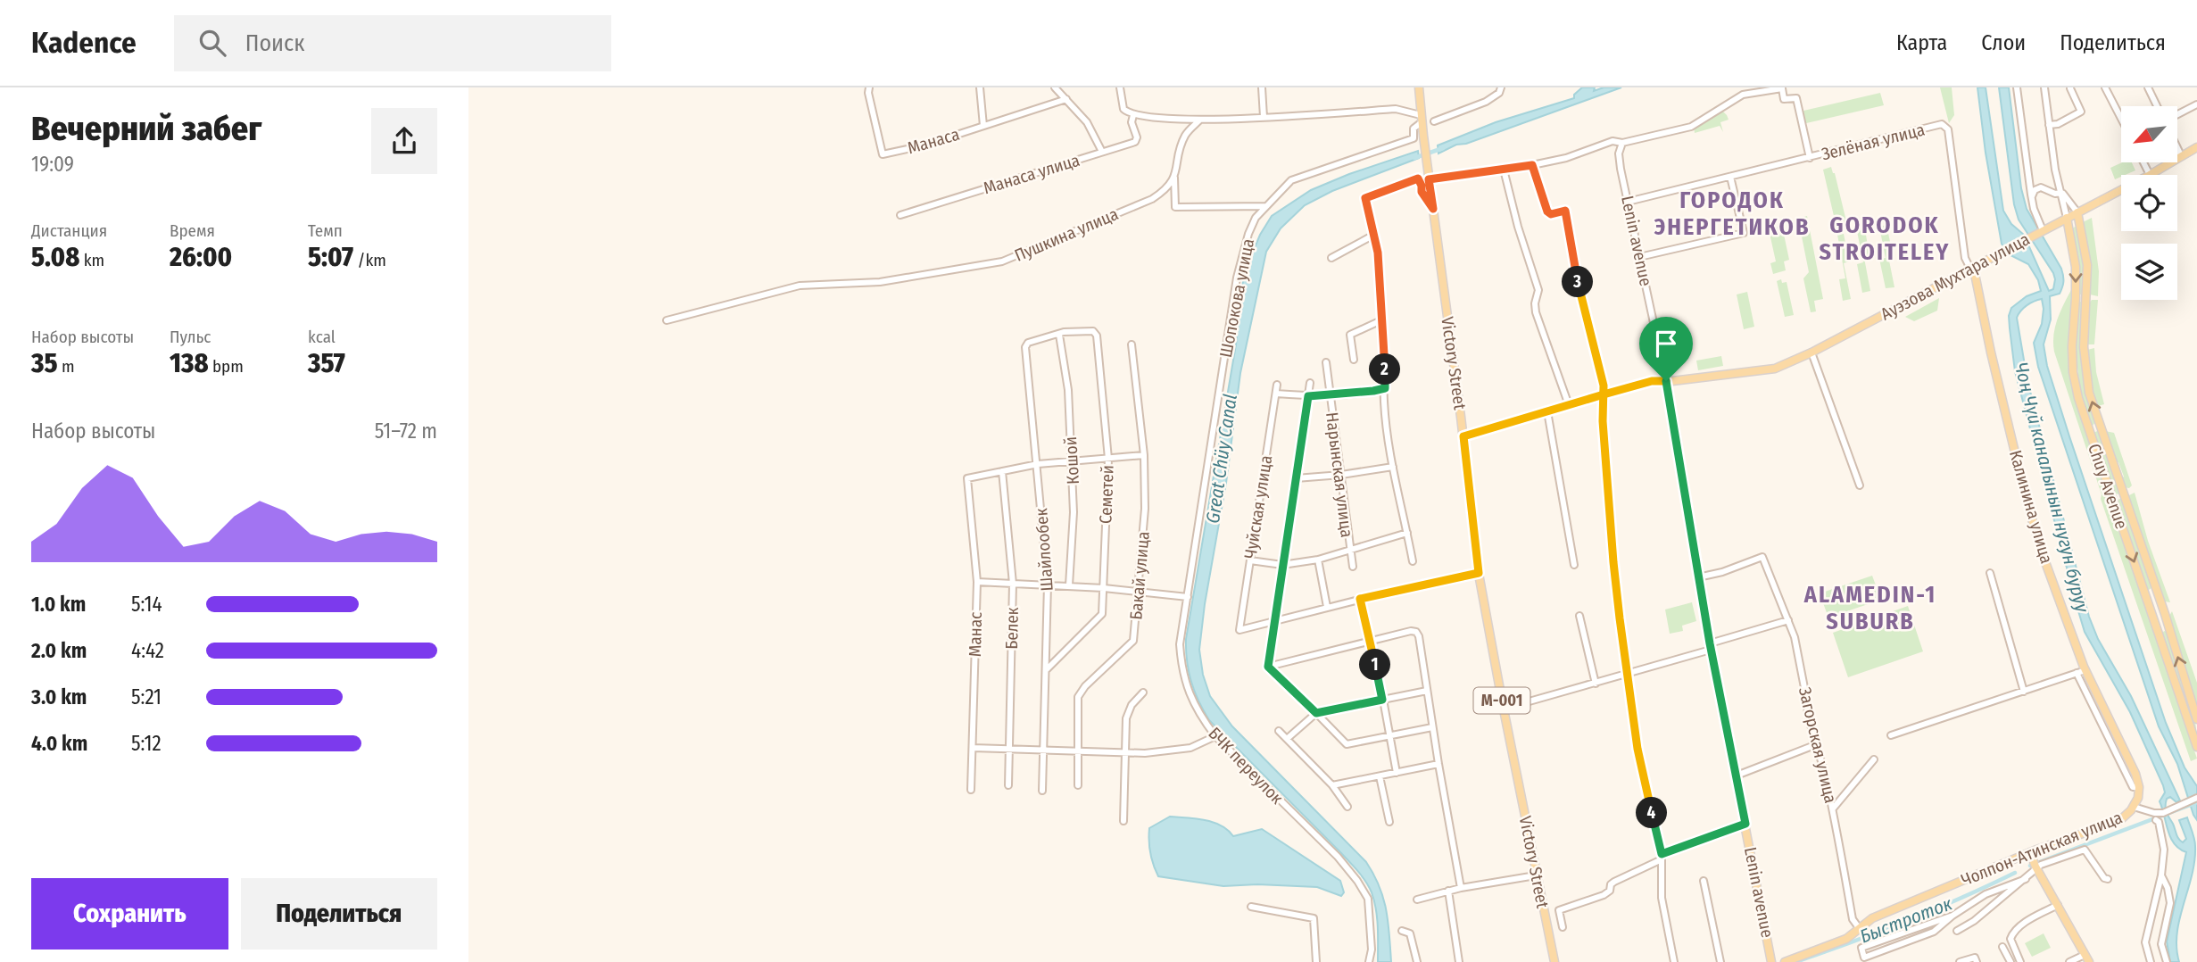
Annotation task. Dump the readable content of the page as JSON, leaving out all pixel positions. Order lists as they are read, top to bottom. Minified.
{"streets":{"main road":["Lenin avenue","Ауэзова Мухтара улица","Victory Street","Chuy Avenue","Калинина улица","М-001","Чолпон-Атинская улица"],"street":["Манаса","Зелёная улица","Манаса улица","Пушкина улица","Шопокова улица","Кошой","Нарынская улица","Семетей","Чуйская улица","Шайлообек","Бакай улица","Белек","Манас","Загорская улица","БЧК переулок"]},"crossings":[["Зелёная улица","Lenin avenue"],["Зелёная улица","Ауэзова Мухтара улица"],["Зелёная улица","Калинина улица"],["Lenin avenue","Ауэзова Мухтара улица"],["Lenin avenue","Загорская улица"],["Ауэзова Мухтара улица","Victory Street"],["Ауэзова Мухтара улица","Chuy Avenue"],["Ауэзова Мухтара улица","Калинина улица"],["Шопокова улица","Victory Street"],["Шопокова улица","М-001"],["Шопокова улица","БЧК переулок"],["Victory Street","М-001"],["Кошой","Семетей"],["Кошой","Шайлообек"],["Семетей","Шайлообек"],["Белек","Манас"],["Загорская улица","Чолпон-Атинская улица"]],"districts":["ГОРОДОК ЭНЕРГЕТИКОВ","GORODOK STROITELEY","ALAMEDIN-1 SUBURB"],"water":["Great Chüy Canal","Чоң Чүй каналынын нугун буруу","Быстроток"],"north":"bottom left","page":{"header":"Kadence","search":"Поиск","nav":["Карта","Слои","Поделиться"],"heading":["Вечерний забег","19:09"],"stats":[["Дистанция","5.08 km"],["Время","26:00"],["Темп","5:07 /km"],["Набор высоты","35 m"],["Пульс","138 bpm"],["kcal","357"]],"pins":["3","2","1","4"],"chart":["Набор высоты","51–72 m"],"list":[{"name":"1.0 km","note":"5:14"},{"name":"2.0 km","note":"4:42"},{"name":"3.0 km","note":"5:21"},{"name":"4.0 km","note":"5:12"}],"buttons":["Сохранить","Поделиться"]}}
